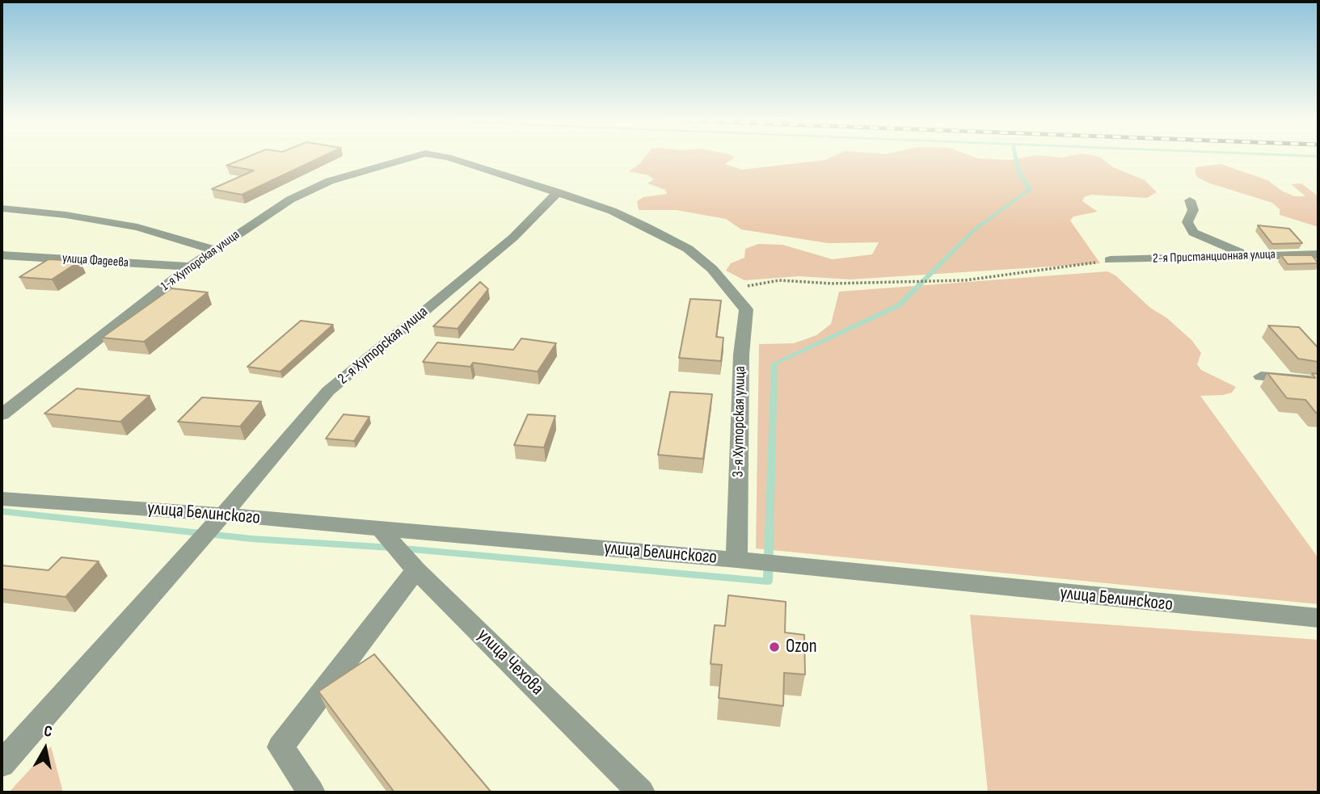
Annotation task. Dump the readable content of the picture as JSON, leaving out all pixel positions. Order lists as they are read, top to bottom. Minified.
{"streets":{"street":["2-я Пристанционная улица","улица Фадеева","1-я Хуторская улица","2-я Хуторская улица","3-я Хуторская улица","улица Белинского","улица Чехова"]},"crossings":[["улица Фадеева","1-я Хуторская улица"],["2-я Хуторская улица","3-я Хуторская улица"],["2-я Хуторская улица","улица Белинского"],["3-я Хуторская улица","улица Белинского"],["улица Белинского","улица Чехова"]],"places":["Ozon"],"north":"top"}
